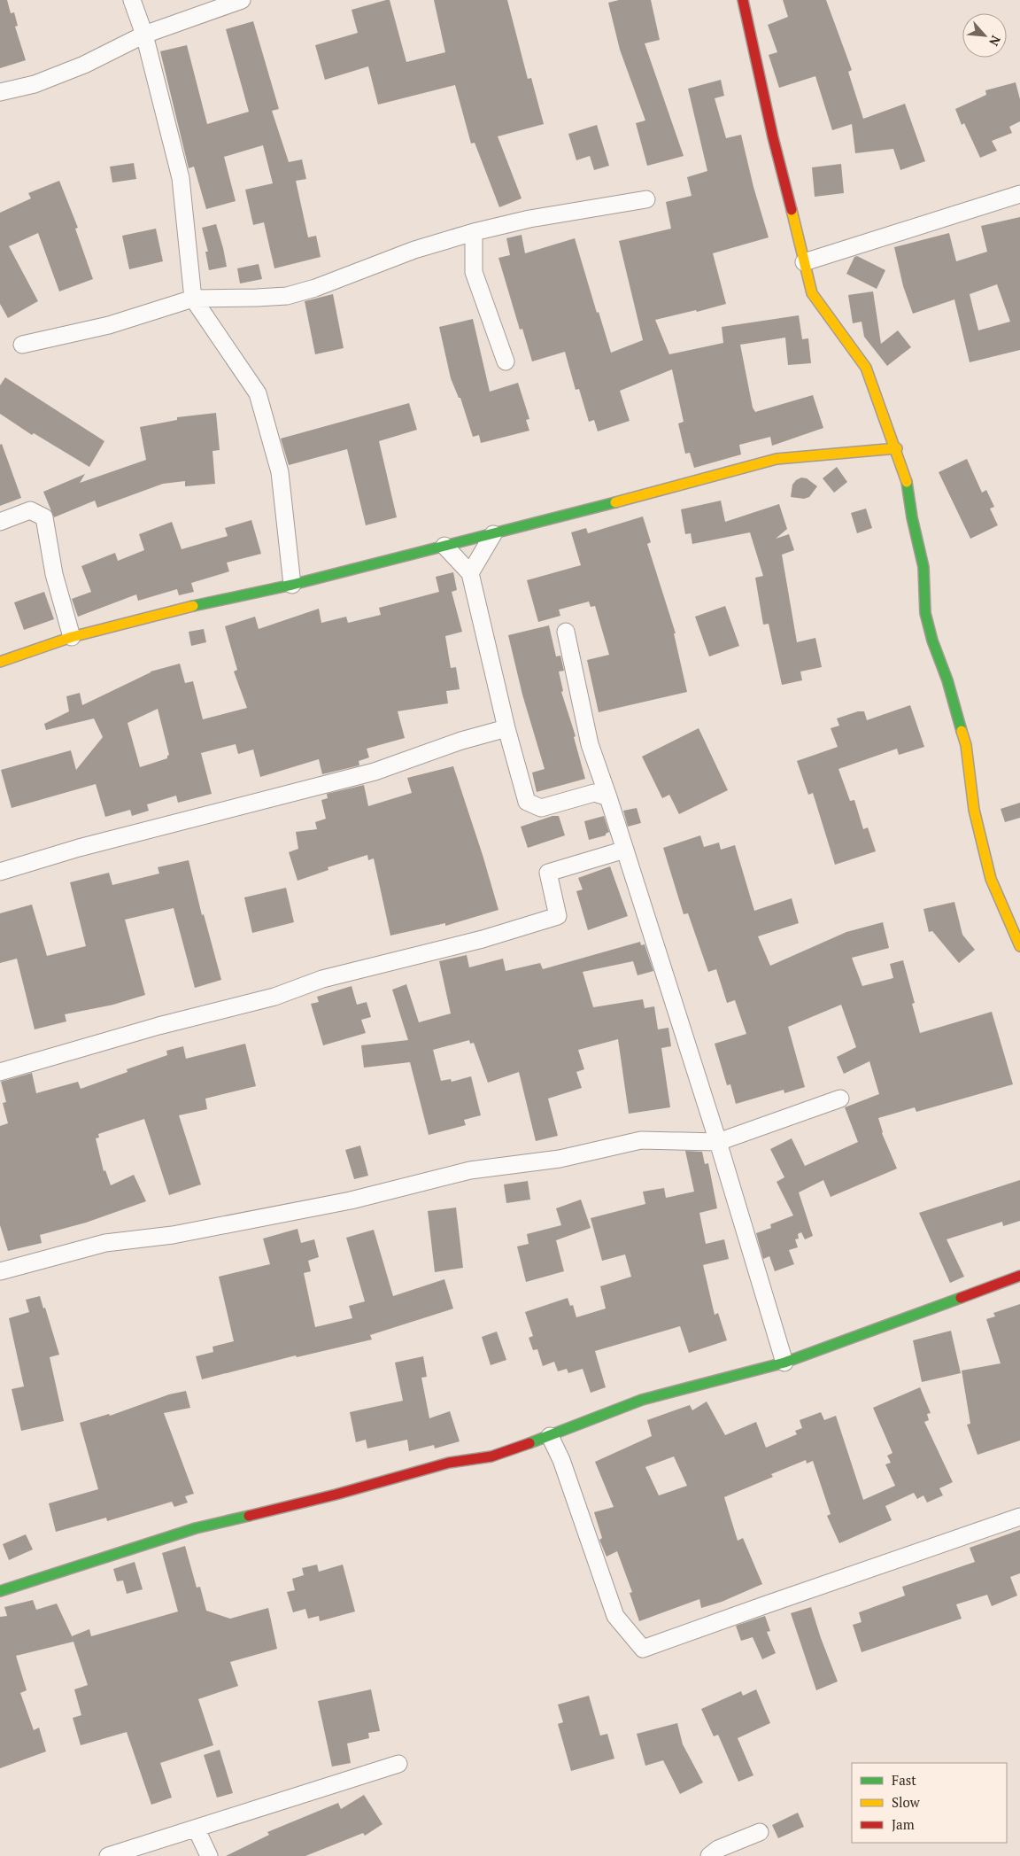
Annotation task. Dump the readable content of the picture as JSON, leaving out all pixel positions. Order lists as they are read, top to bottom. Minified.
{"legend":["Fast","Slow","Jam"],"north":"bottom right"}
